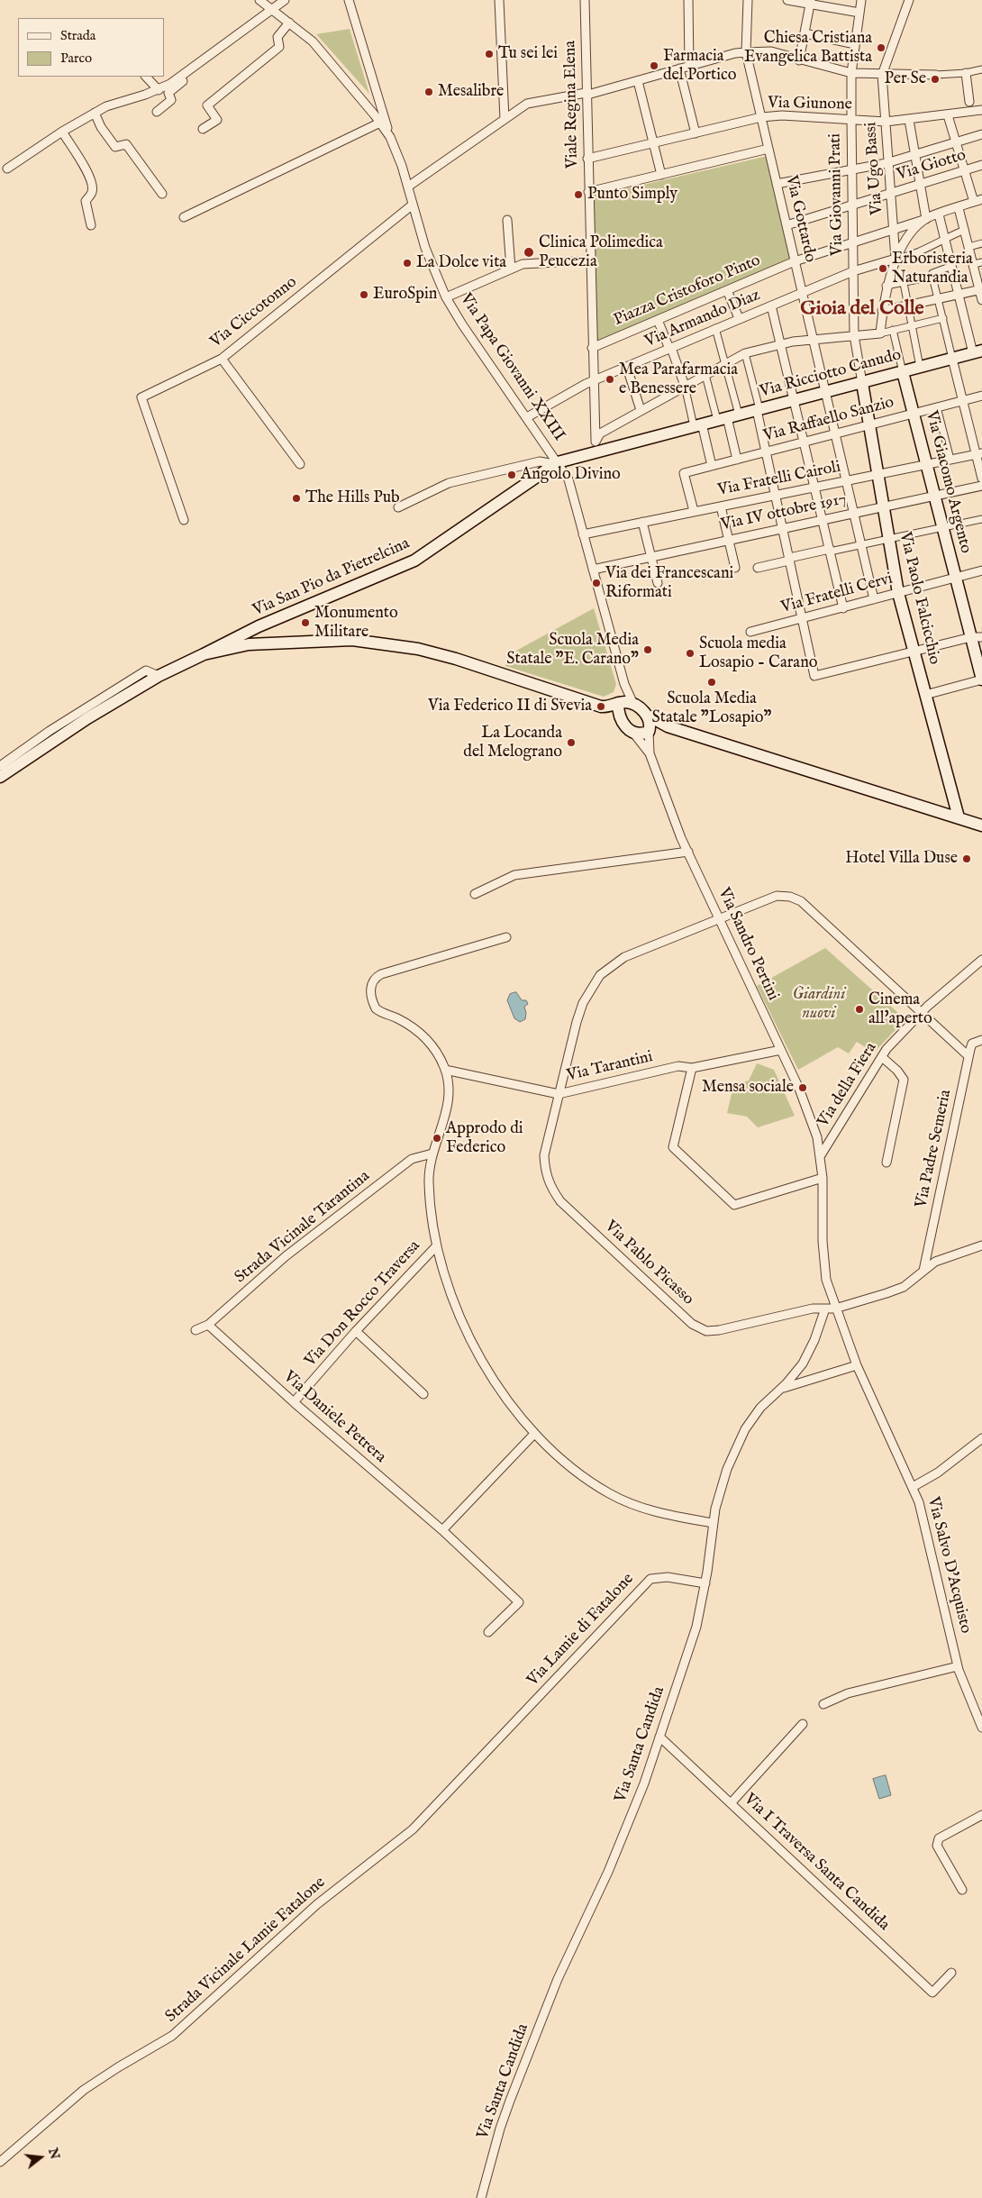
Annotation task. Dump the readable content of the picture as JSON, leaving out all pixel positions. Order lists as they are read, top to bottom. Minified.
{"streets":{"main road":["Via Ricciotto Canudo","Via Giacomo Argento","Via San Pio da Pietrelcina","Via Paolo Falcicchio"],"street":["Viale Regina Elena","Via Giunone","Via Giotto","Via Ugo Bassi","Via Giovanni Prati","Via Gottardo","Piazza Cristoforo Pinto","Via Ciccotonno","Via Armando Diaz","Via Papa Giovanni XXIII","Via Raffaello Sanzio","Via Fratelli Cairoli","Via IV ottobre 1917","Via Fratelli Cervi","Via Sandro Pertini","Via Tarantini","Via della Fiera","Via Padre Semeria","Strada Vicinale Tarantina","Via Pablo Picasso","Via Don Rocco Traversa","Via Daniele Petrera","Via Salvo D'Acquisto","Via Lamie di Fatalone","Via Santa Candida","Via I Traversa Santa Candida","Strada Vicinale Lamie Fatalone"]},"crossings":[["Viale Regina Elena","Via Giunone"],["Viale Regina Elena","Piazza Cristoforo Pinto"],["Viale Regina Elena","Via Armando Diaz"],["Viale Regina Elena","Via Ricciotto Canudo"],["Via Giunone","Via Ugo Bassi"],["Via Giunone","Via Giovanni Prati"],["Via Giunone","Via Gottardo"],["Via Giotto","Via Ugo Bassi"],["Via Giotto","Via Giovanni Prati"],["Via Giotto","Via Gottardo"],["Via Ugo Bassi","Piazza Cristoforo Pinto"],["Via Ugo Bassi","Via Armando Diaz"],["Via Giovanni Prati","Piazza Cristoforo Pinto"],["Via Giovanni Prati","Via Armando Diaz"],["Via Giovanni Prati","Via Ricciotto Canudo"],["Via Giovanni Prati","Via Paolo Falcicchio"],["Via Gottardo","Piazza Cristoforo Pinto"],["Via Gottardo","Via Armando Diaz"],["Via Gottardo","Via Ricciotto Canudo"],["Via Gottardo","Via Raffaello Sanzio"],["Via Gottardo","Via Fratelli Cairoli"],["Via Gottardo","Via IV ottobre 1917"],["Via Gottardo","Via Fratelli Cervi"],["Via Ciccotonno","Via Papa Giovanni XXIII"],["Via Armando Diaz","Via Papa Giovanni XXIII"],["Via Papa Giovanni XXIII","Via Ricciotto Canudo"],["Via Papa Giovanni XXIII","Via San Pio da Pietrelcina"],["Via Ricciotto Canudo","Via Giacomo Argento"],["Via Ricciotto Canudo","Via San Pio da Pietrelcina"],["Via Ricciotto Canudo","Via Paolo Falcicchio"],["Via Raffaello Sanzio","Via Fratelli Cairoli"],["Via Raffaello Sanzio","Via Giacomo Argento"],["Via Raffaello Sanzio","Via Paolo Falcicchio"],["Via Fratelli Cairoli","Via Giacomo Argento"],["Via Fratelli Cairoli","Via Paolo Falcicchio"],["Via Giacomo Argento","Via IV ottobre 1917"],["Via Giacomo Argento","Via Fratelli Cervi"],["Via IV ottobre 1917","Via Paolo Falcicchio"],["Via Fratelli Cervi","Via Paolo Falcicchio"],["Via Sandro Pertini","Via Tarantini"],["Via Sandro Pertini","Via della Fiera"],["Via Sandro Pertini","Via Pablo Picasso"],["Via Sandro Pertini","Via Salvo D'Acquisto"],["Via Tarantini","Via della Fiera"],["Via Tarantini","Via Pablo Picasso"],["Via della Fiera","Via Pablo Picasso"],["Via Padre Semeria","Via Pablo Picasso"],["Strada Vicinale Tarantina","Via Daniele Petrera"],["Via Pablo Picasso","Via Salvo D'Acquisto"],["Via Pablo Picasso","Via Santa Candida"],["Via Don Rocco Traversa","Via Daniele Petrera"],["Via Lamie di Fatalone","Via Santa Candida"],["Via Lamie di Fatalone","Strada Vicinale Lamie Fatalone"],["Via Santa Candida","Via I Traversa Santa Candida"]],"districts":["Gioia del Colle"],"parks":["Giardini nuovi"],"places":["Chiesa Cristiana Evangelica Battista","Tu sei lei","Farmacia del Portico","Per Se","Mesalibre","Punto Simply","Clinica Polimedica Peucezia","La Dolce vita","Erboristeria Naturandia","EuroSpin","Mea Parafarmacia e Benessere","Angolo Divino","The Hills Pub","Via dei Francescani Riformati","Monumento Militare","Scuola Media Statale \"E. Carano\"","Scuola media Losapio - Carano","Scuola Media Statale \"Losapio\"","Via Federico II di Svevia","La Locanda del Melograno","Hotel Villa Duse","Cinema all'aperto","Mensa sociale","Approdo di Federico"],"legend":["Strada","Parco"],"north":"right"}
